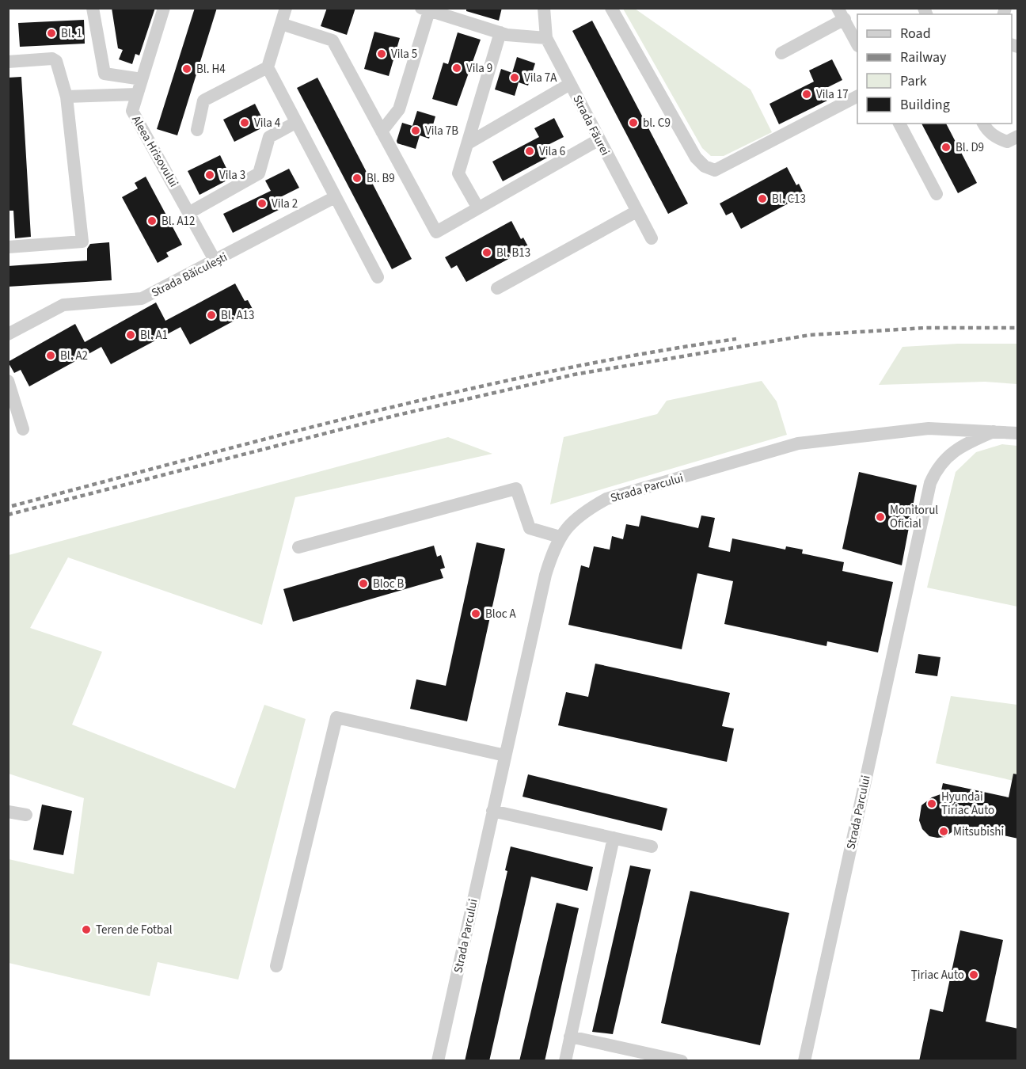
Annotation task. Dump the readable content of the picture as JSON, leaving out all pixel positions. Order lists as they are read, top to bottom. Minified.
{"streets":{"street":["Strada Făurei","Aleea Hrisovului","Strada Băiculești","Strada Parcului"]},"crossings":[["Aleea Hrisovului","Strada Băiculești"]],"places":["Bl. 1","Vila 5","Vila 9","Bl. H4","Vila 7A","Vila 17","Vila 4","bl. C9","Vila 7B","Bl. D9","Vila 6","Vila 3","Bl. B9","Bl. C13","Vila 2","Bl. A12","Bl. B13","Bl. A13","Bl. A1","Bl. A2","Monitorul Oficial","Bloc B","Bloc A","Hyundai Tiriac Auto","Mitsubishi","Teren de Fotbal","Țiriac Auto"],"legend":["Road","Railway","Park","Building"]}
